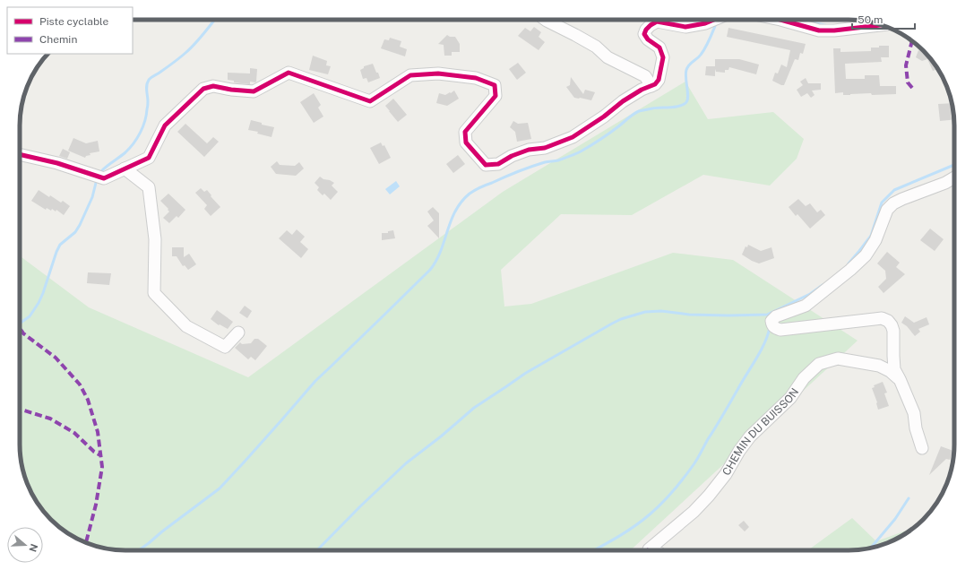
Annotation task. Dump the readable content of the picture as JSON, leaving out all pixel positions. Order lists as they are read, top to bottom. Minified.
{"streets":{"street":["CHEMIN DU BUISSON"]},"legend":["Piste cyclable","Chemin"],"scale_bar":"50 m","north":"right"}
